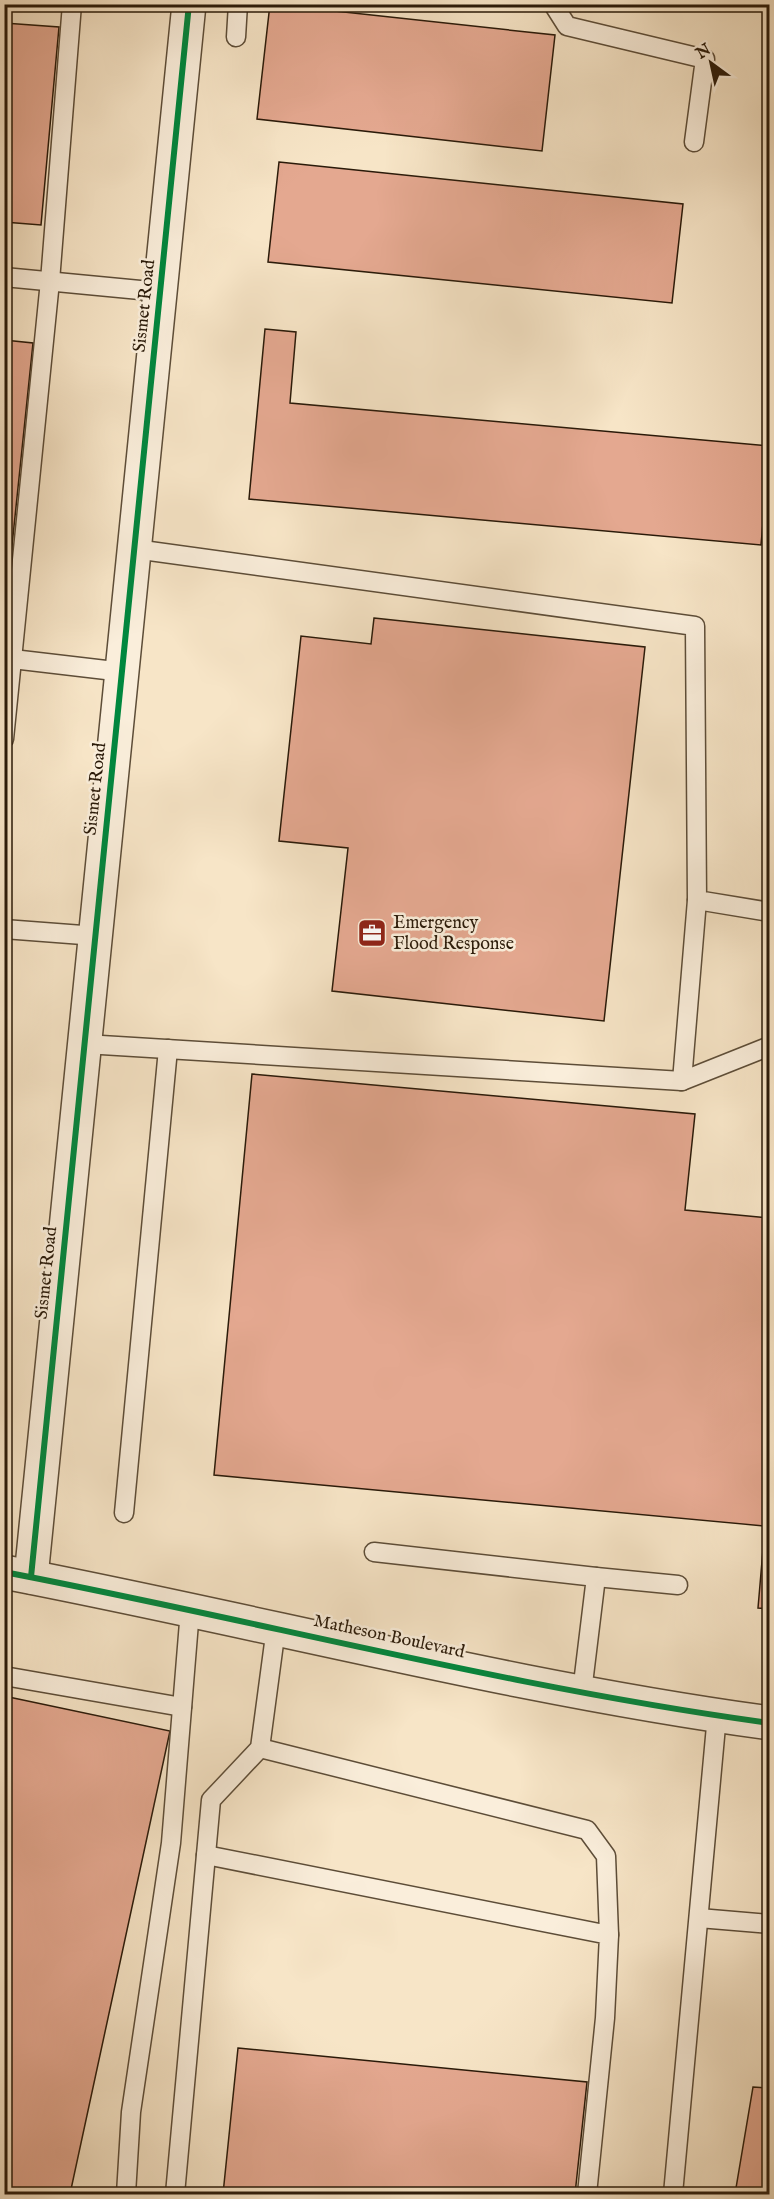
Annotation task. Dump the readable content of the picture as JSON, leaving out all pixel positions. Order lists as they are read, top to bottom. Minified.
{"streets":{"street":["Sismet Road","Matheson Boulevard"]},"crossings":[["Sismet Road","Matheson Boulevard"]],"places":{"office":["Emergency Flood Response"]},"north":"top left"}
